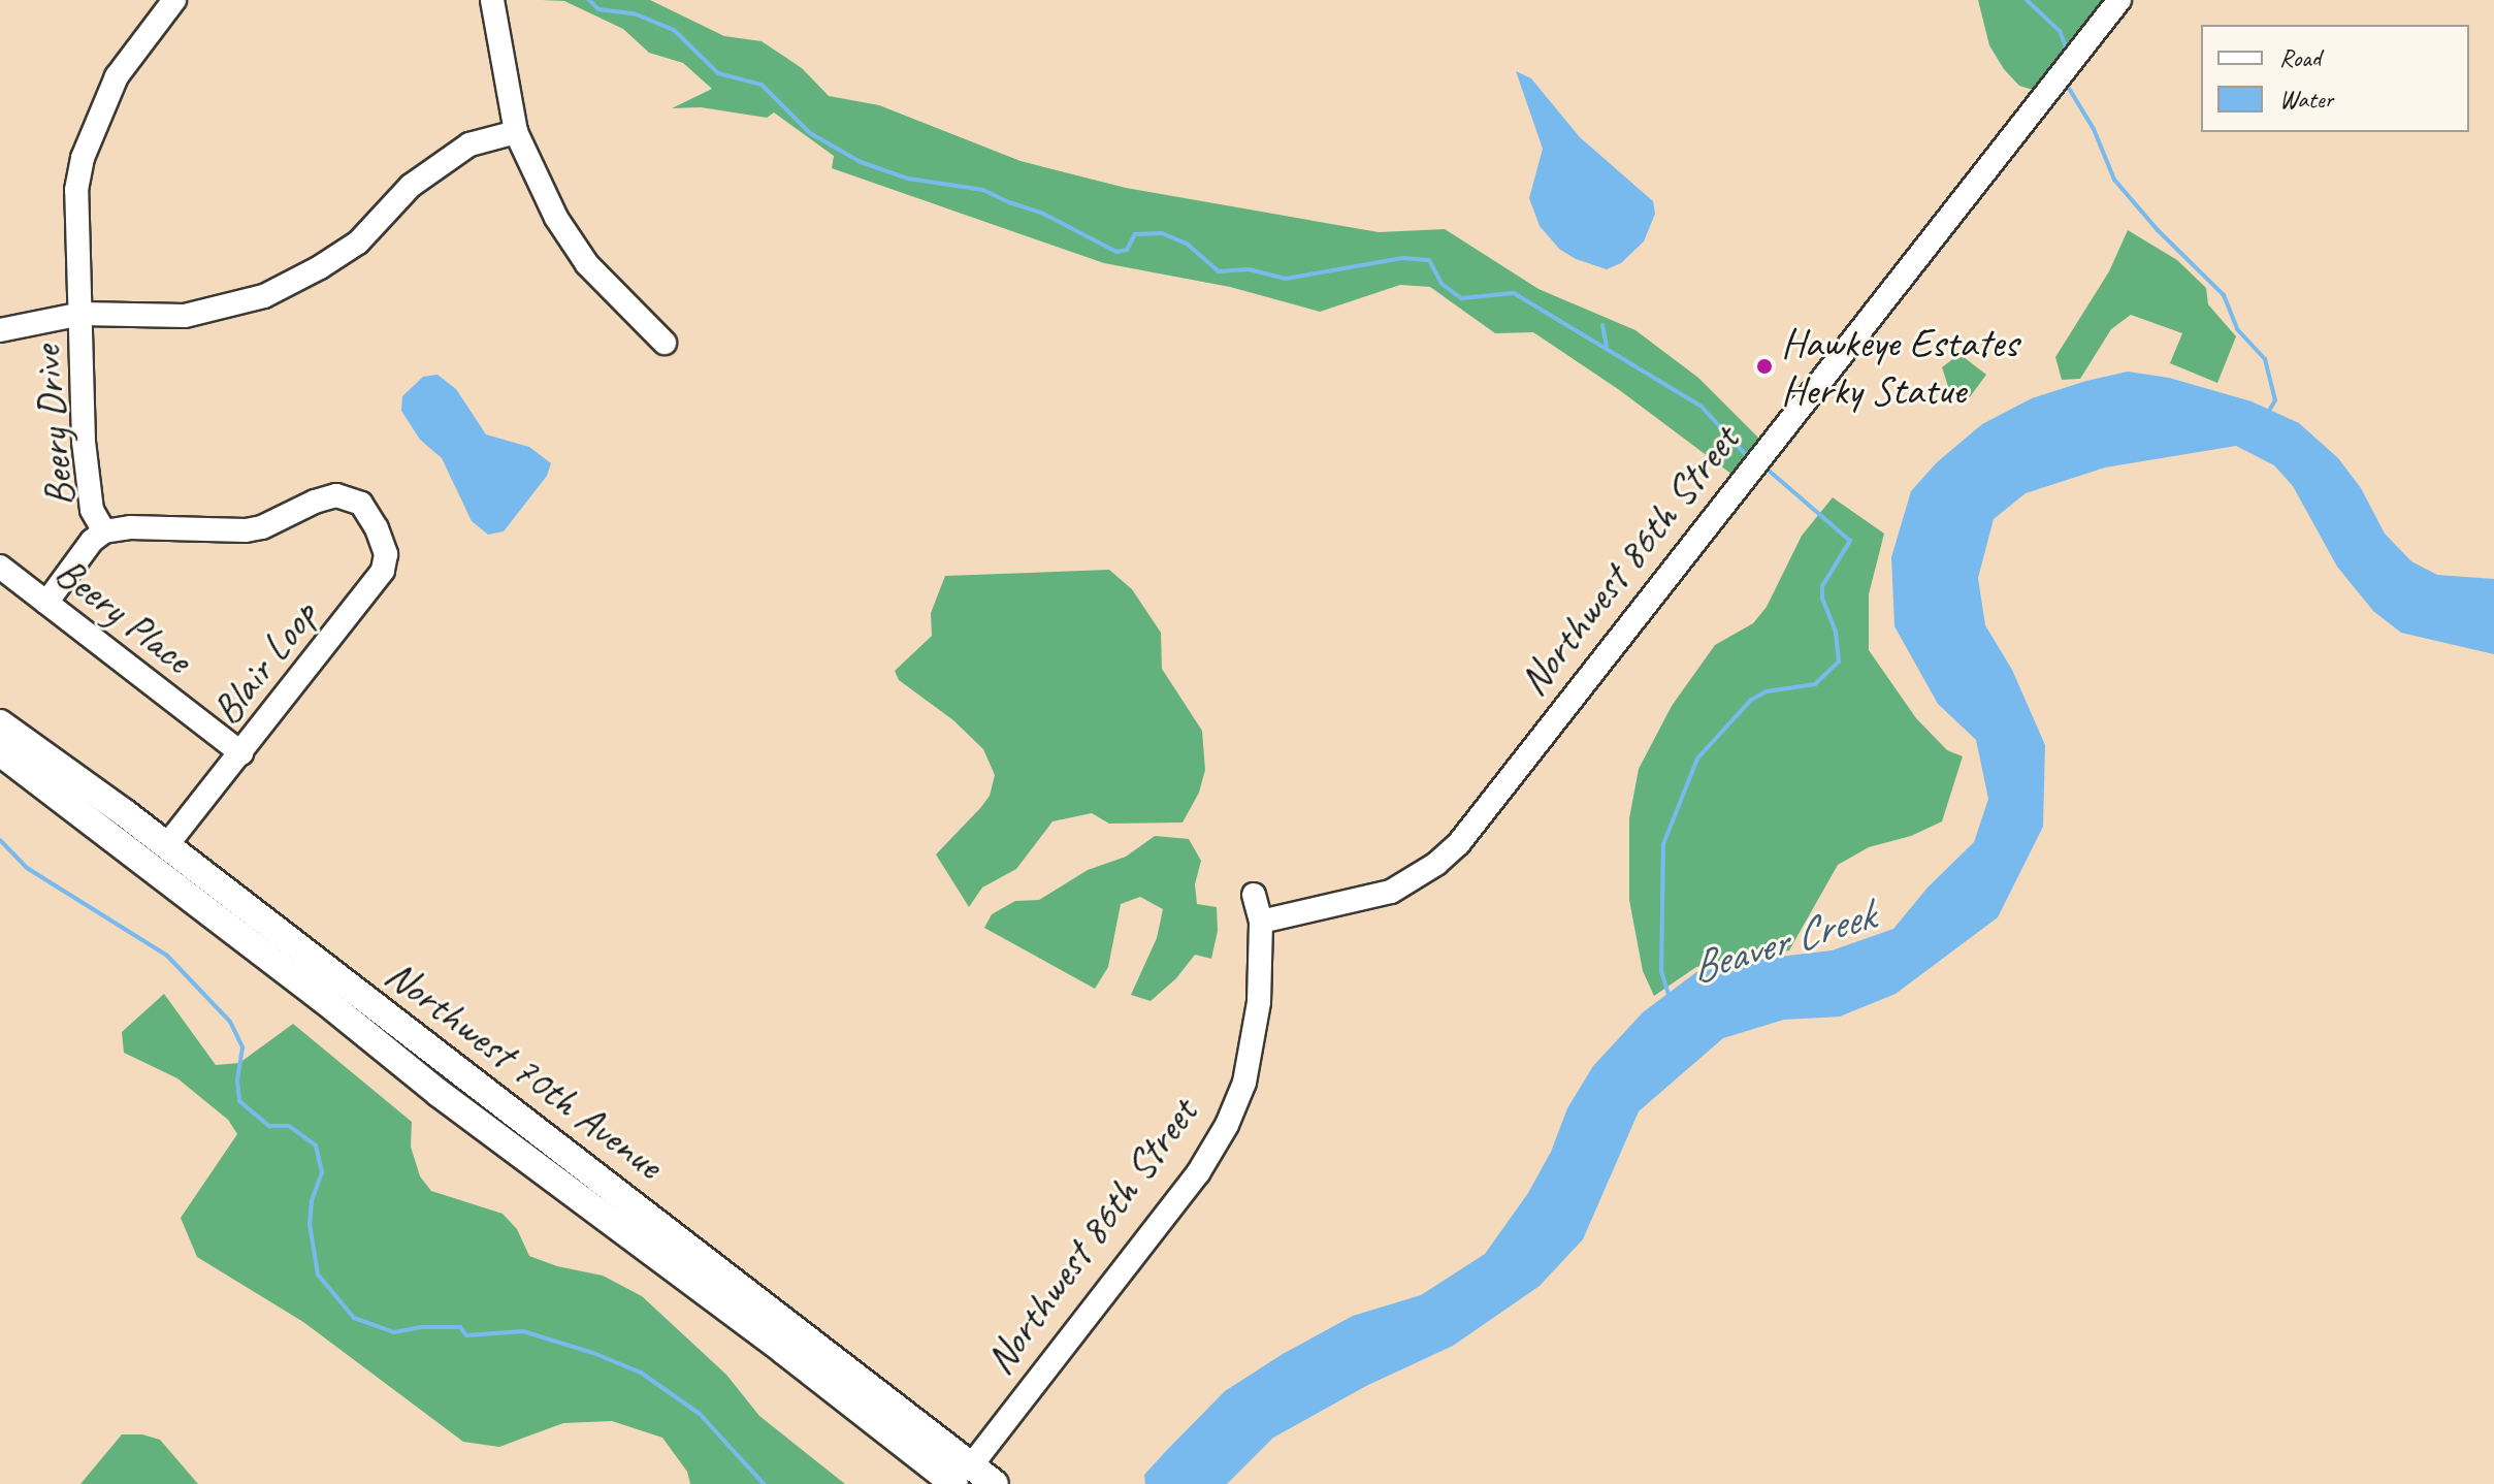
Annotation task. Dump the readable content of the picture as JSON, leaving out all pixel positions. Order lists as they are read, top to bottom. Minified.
{"streets":{"main road":["Northwest 70th Avenue"],"street":["Beery Drive","Northwest 86th Street","Beery Place","Blair Loop"]},"crossings":[["Beery Drive","Blair Loop"],["Northwest 86th Street","Northwest 70th Avenue"],["Beery Place","Blair Loop"],["Blair Loop","Northwest 70th Avenue"]],"water":["Beaver Creek"],"places":["Hawkeye Estates Herky Statue"],"legend":["Road","Water"]}
